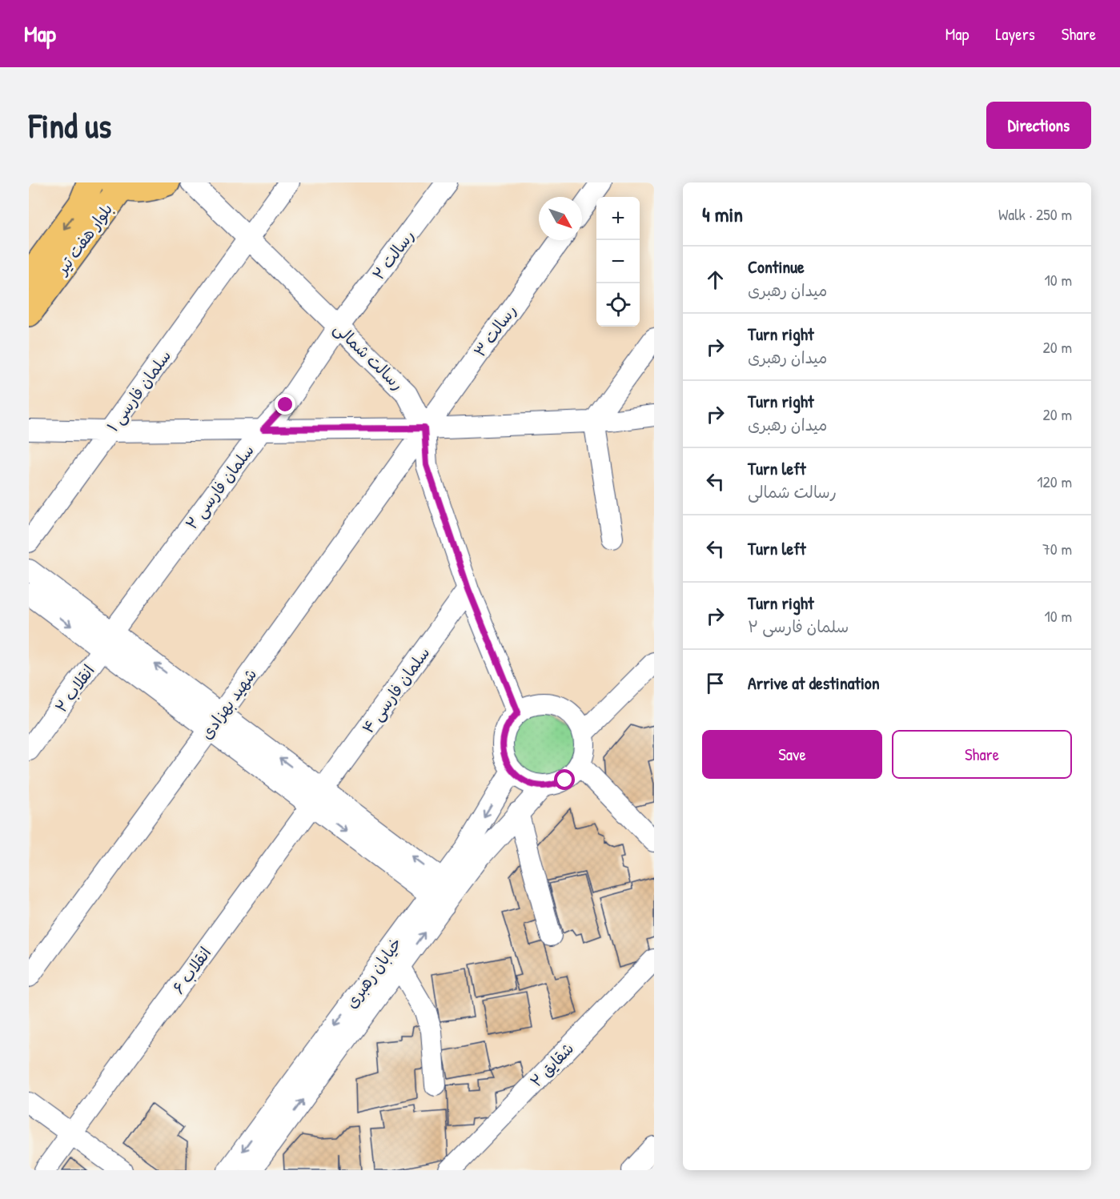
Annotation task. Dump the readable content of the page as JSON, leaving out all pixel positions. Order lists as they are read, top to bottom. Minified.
{"streets":{"main road":["بلوار هفت تیر"],"street":["رسالت ۲","رسالت ۳","رسالت شمالی","سلمان فارسی ۱","سلمان فارسی ۲","انقلاب ۲","سلمان فارسی ۴","شهید بهزادی","انقلاب ۶","خیابان رهبری","شقایق ۲"]},"crossings":[["رسالت ۲","رسالت شمالی"],["رسالت ۲","سلمان فارسی ۲"],["رسالت ۳","رسالت شمالی"],["رسالت ۳","شهید بهزادی"],["رسالت شمالی","سلمان فارسی ۱"],["رسالت شمالی","سلمان فارسی ۲"],["رسالت شمالی","سلمان فارسی ۴"],["رسالت شمالی","شهید بهزادی"],["رسالت شمالی","خیابان رهبری"],["سلمان فارسی ۲","انقلاب ۲"],["سلمان فارسی ۴","انقلاب ۶"]],"north":"bottom right","page":{"header":"Map","nav":["Map","Layers","Share"],"buttons":["Directions",["Save","Share"]],"title":"Find us","heading":["4 min","Walk · 250 m"],"map_buttons":["+","−"],"list":[["Continue","میدان رهبری","10 m"],["Turn right","میدان رهبری","20 m"],["Turn right","میدان رهبری","20 m"],["Turn left","رسالت شمالی","120 m"],["Turn left","70 m"],["Turn right","سلمان فارسی ۲","10 m"],"Arrive at destination"]}}
